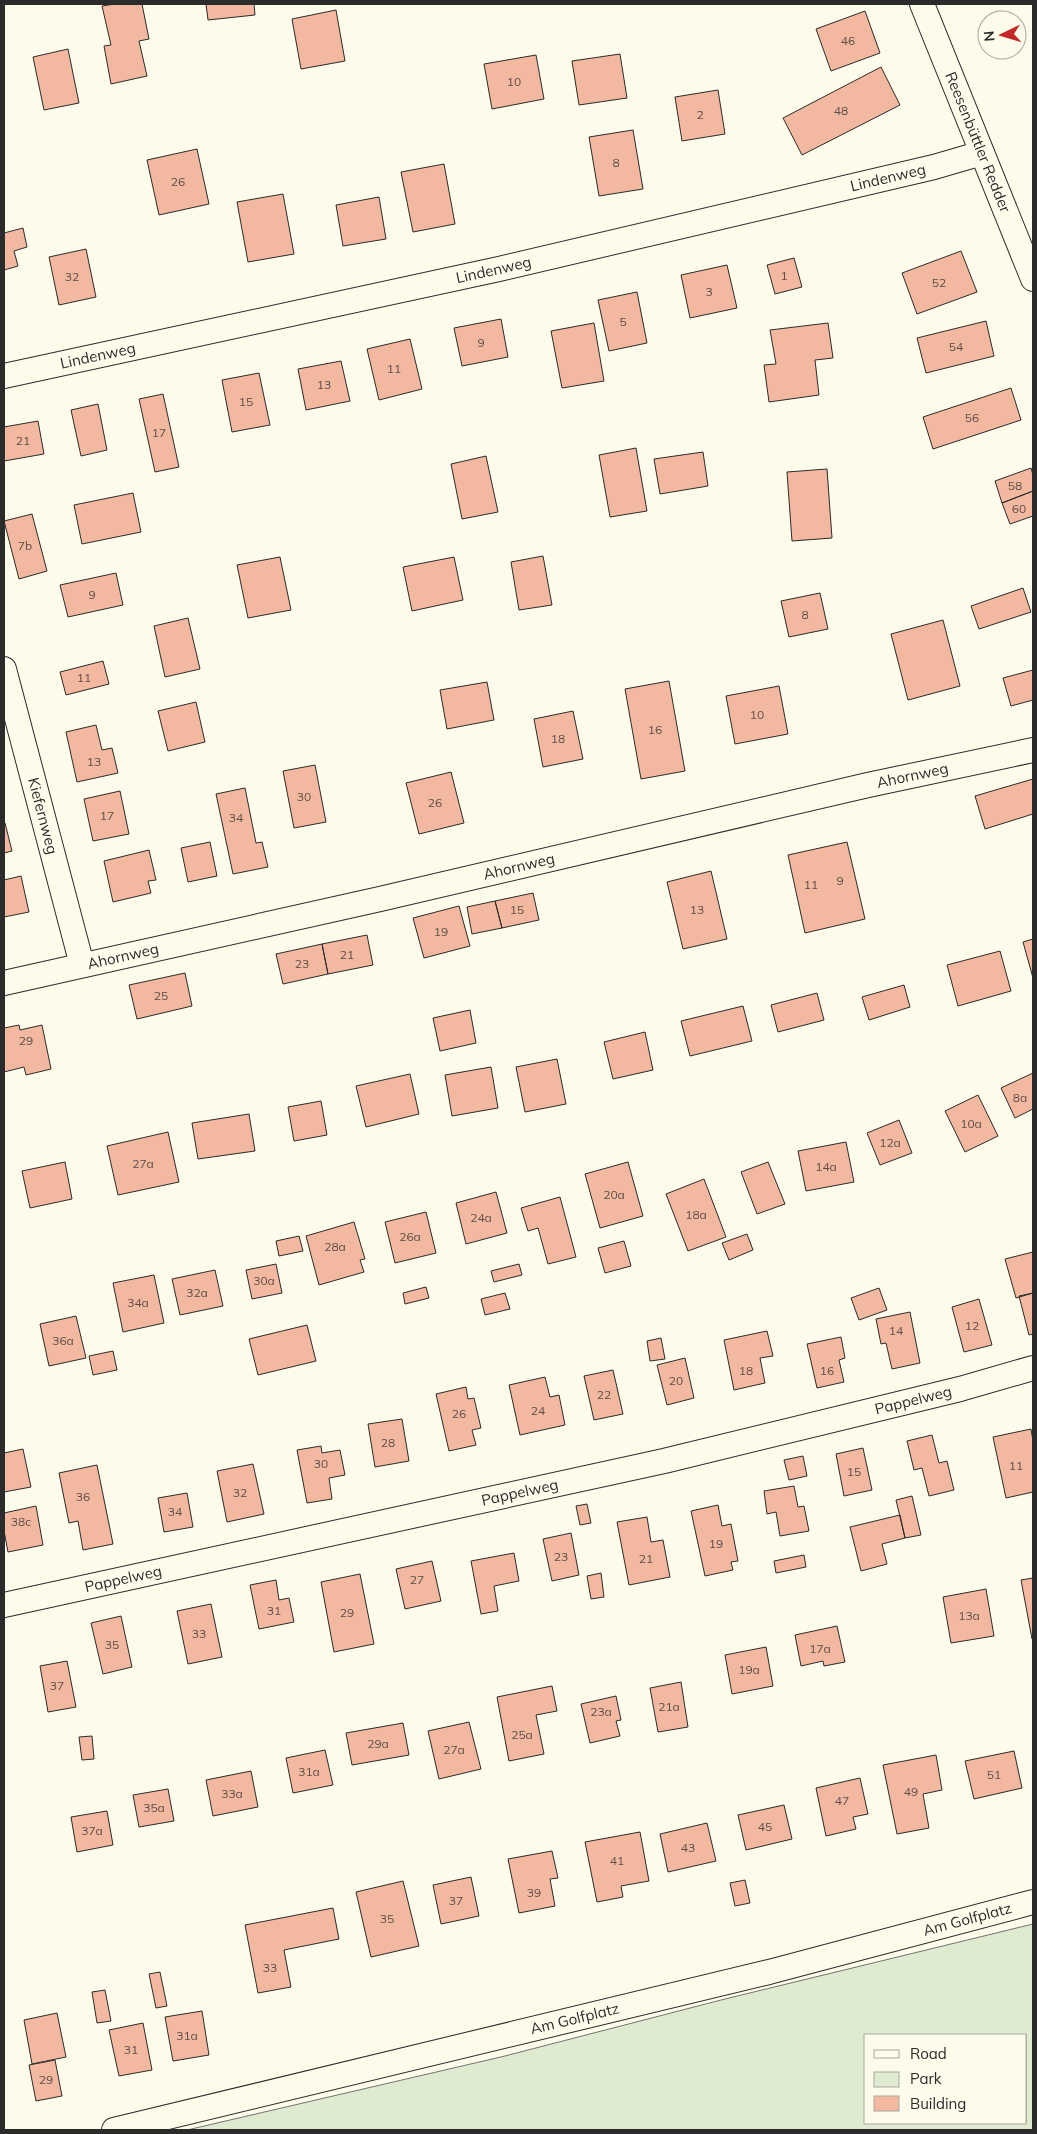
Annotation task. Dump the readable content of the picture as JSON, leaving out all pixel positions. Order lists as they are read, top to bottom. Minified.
{"streets":{"street":["Reesenbüttler Redder","Lindenweg","Ahornweg","Kiefernweg","Pappelweg","Am Golfplatz"]},"crossings":[["Reesenbüttler Redder","Lindenweg"],["Ahornweg","Kiefernweg"]],"house_numbers":["46","10","48","2","8","26","1","32","52","3","5","9","54","11","13","15","56","17","21","58","60","7b","9","8","11","10","16","18","13","30","26","17","34","9","11","15","13","19","21","23","25","29","8a","10a","12a","27a","14a","20a","18a","24a","26a","28a","30a","32a","34a","12","14","36a","18","16","20","22","24","26","28","30","11","15","32","36","34","38c","19","23","21","27","31","29","13a","33","35","17a","19a","37","21a","23a","25a","29a","27a","31a","51","49","33a","47","35a","45","37a","43","41","39","37","35","33","31a","31","29"],"legend":["Road","Park","Building"],"north":"left"}
